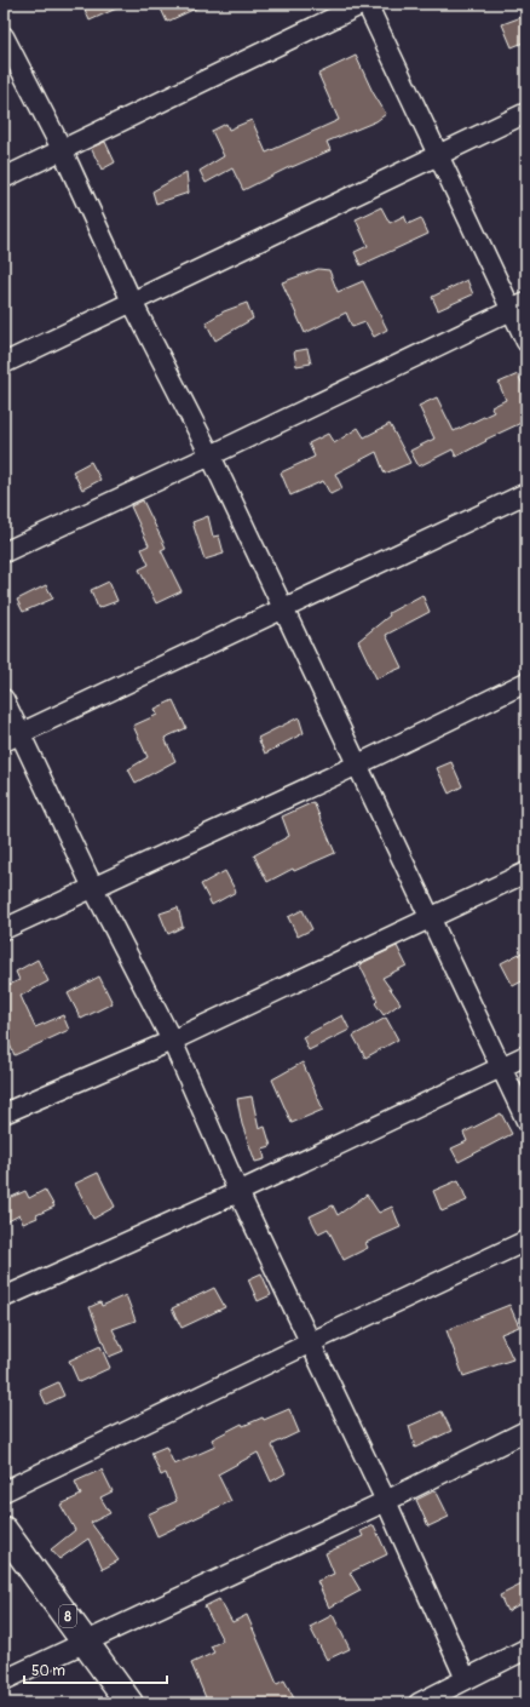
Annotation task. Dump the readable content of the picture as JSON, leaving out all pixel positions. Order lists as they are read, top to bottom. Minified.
{"streets":{"main road":["8"]},"scale_bar":"50 m"}
